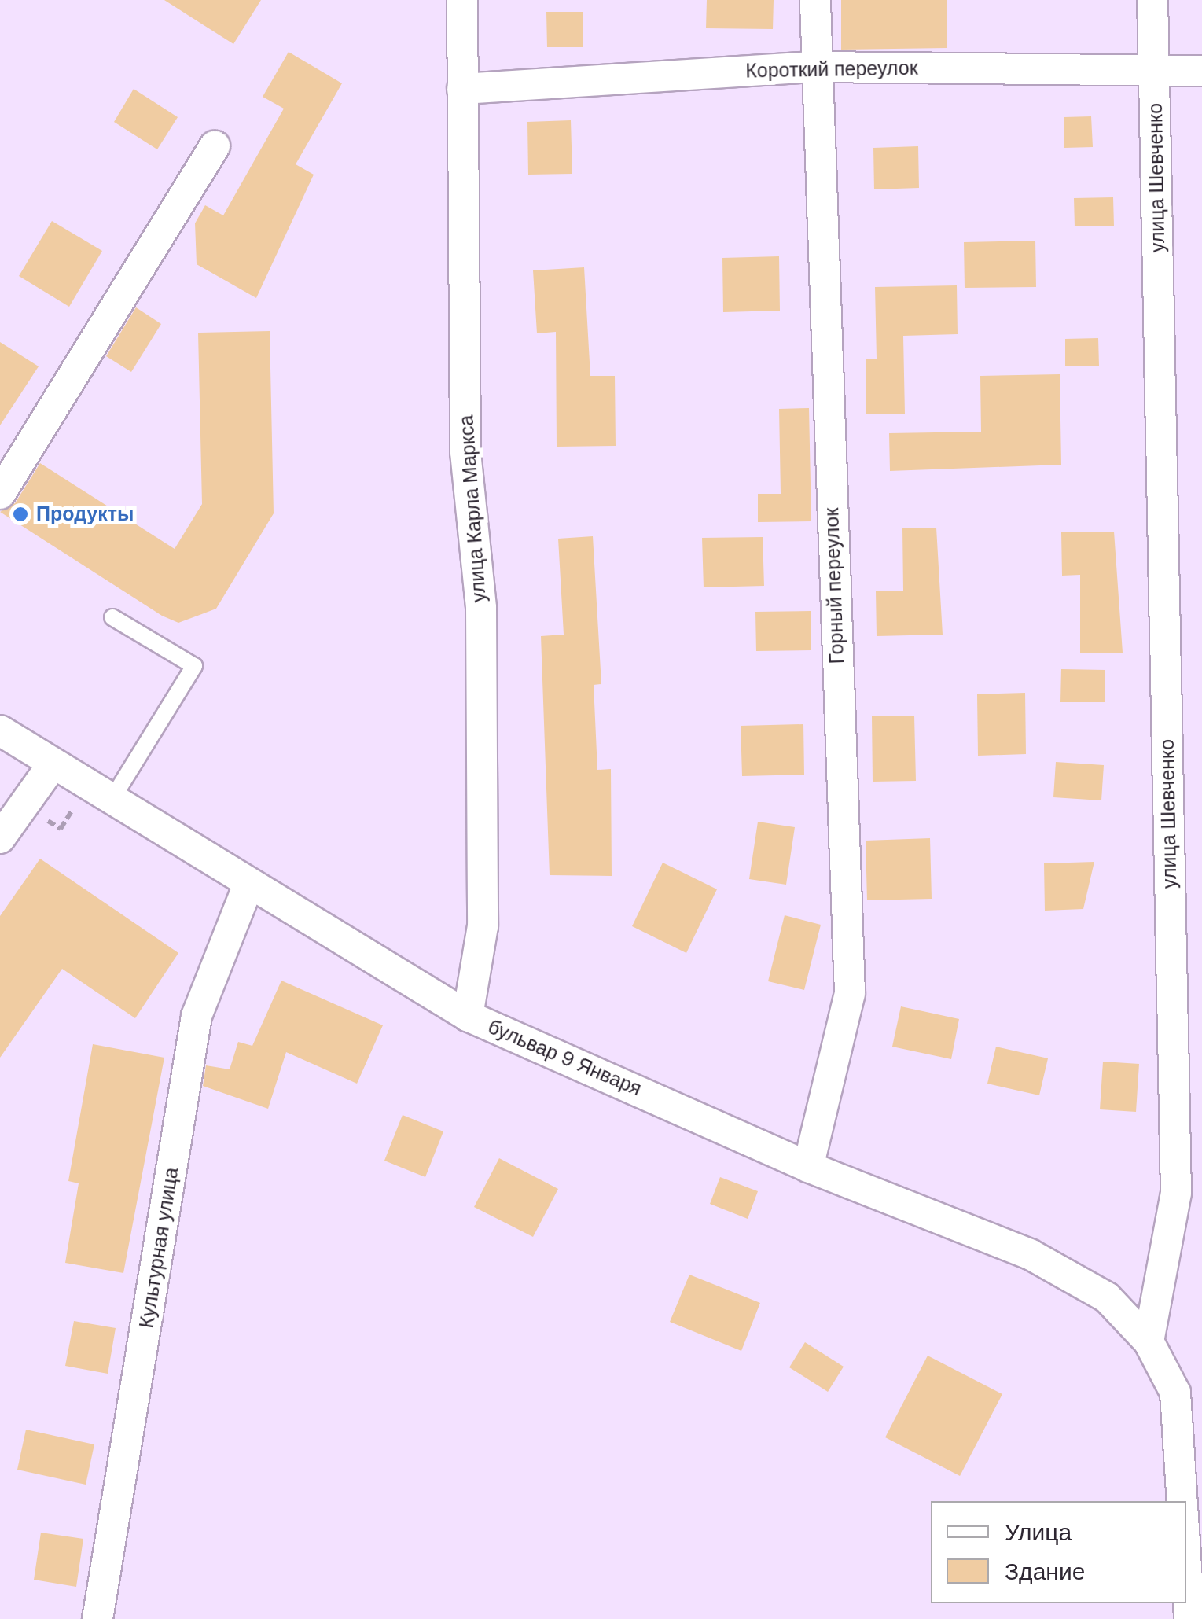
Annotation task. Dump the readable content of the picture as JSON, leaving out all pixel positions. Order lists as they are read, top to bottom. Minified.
{"streets":{"street":["Короткий переулок","улица Шевченко","улица Карла Маркса","Горный переулок","бульвар 9 Января","Культурная улица"]},"crossings":[["Короткий переулок","улица Шевченко"],["Короткий переулок","улица Карла Маркса"],["Короткий переулок","Горный переулок"],["улица Шевченко","бульвар 9 Января"],["улица Карла Маркса","бульвар 9 Января"],["Горный переулок","бульвар 9 Января"],["бульвар 9 Января","Культурная улица"]],"places":["Продукты"],"legend":["Улица","Здание"]}
